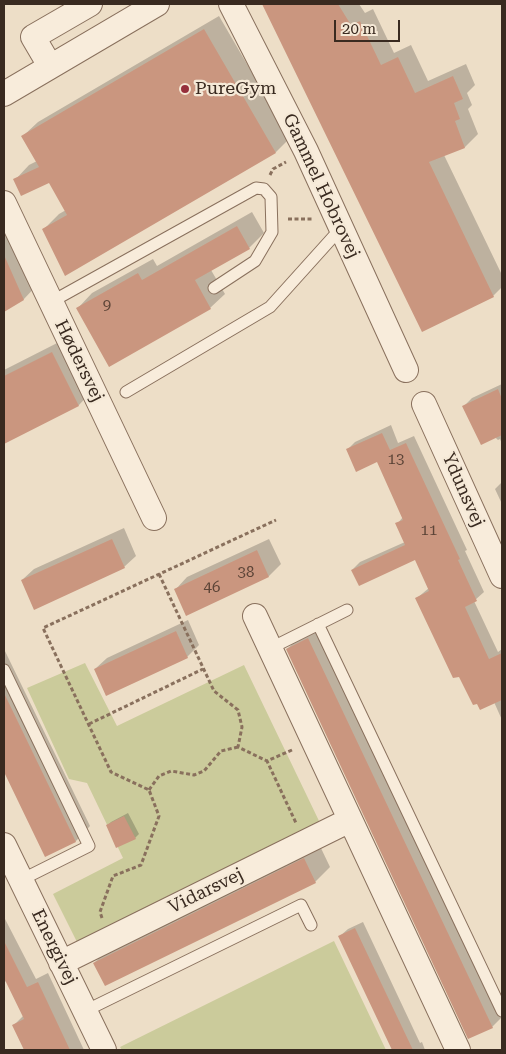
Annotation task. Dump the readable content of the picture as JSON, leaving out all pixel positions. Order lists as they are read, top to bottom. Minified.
{"streets":{"street":["Gammel Hobrovej","Hødersvej","Ydunsvej","Vidarsvej","Energivej"]},"crossings":[["Vidarsvej","Energivej"]],"places":["PureGym"],"house_numbers":["9","13","11","38","46"],"scale_bar":"20 m"}
